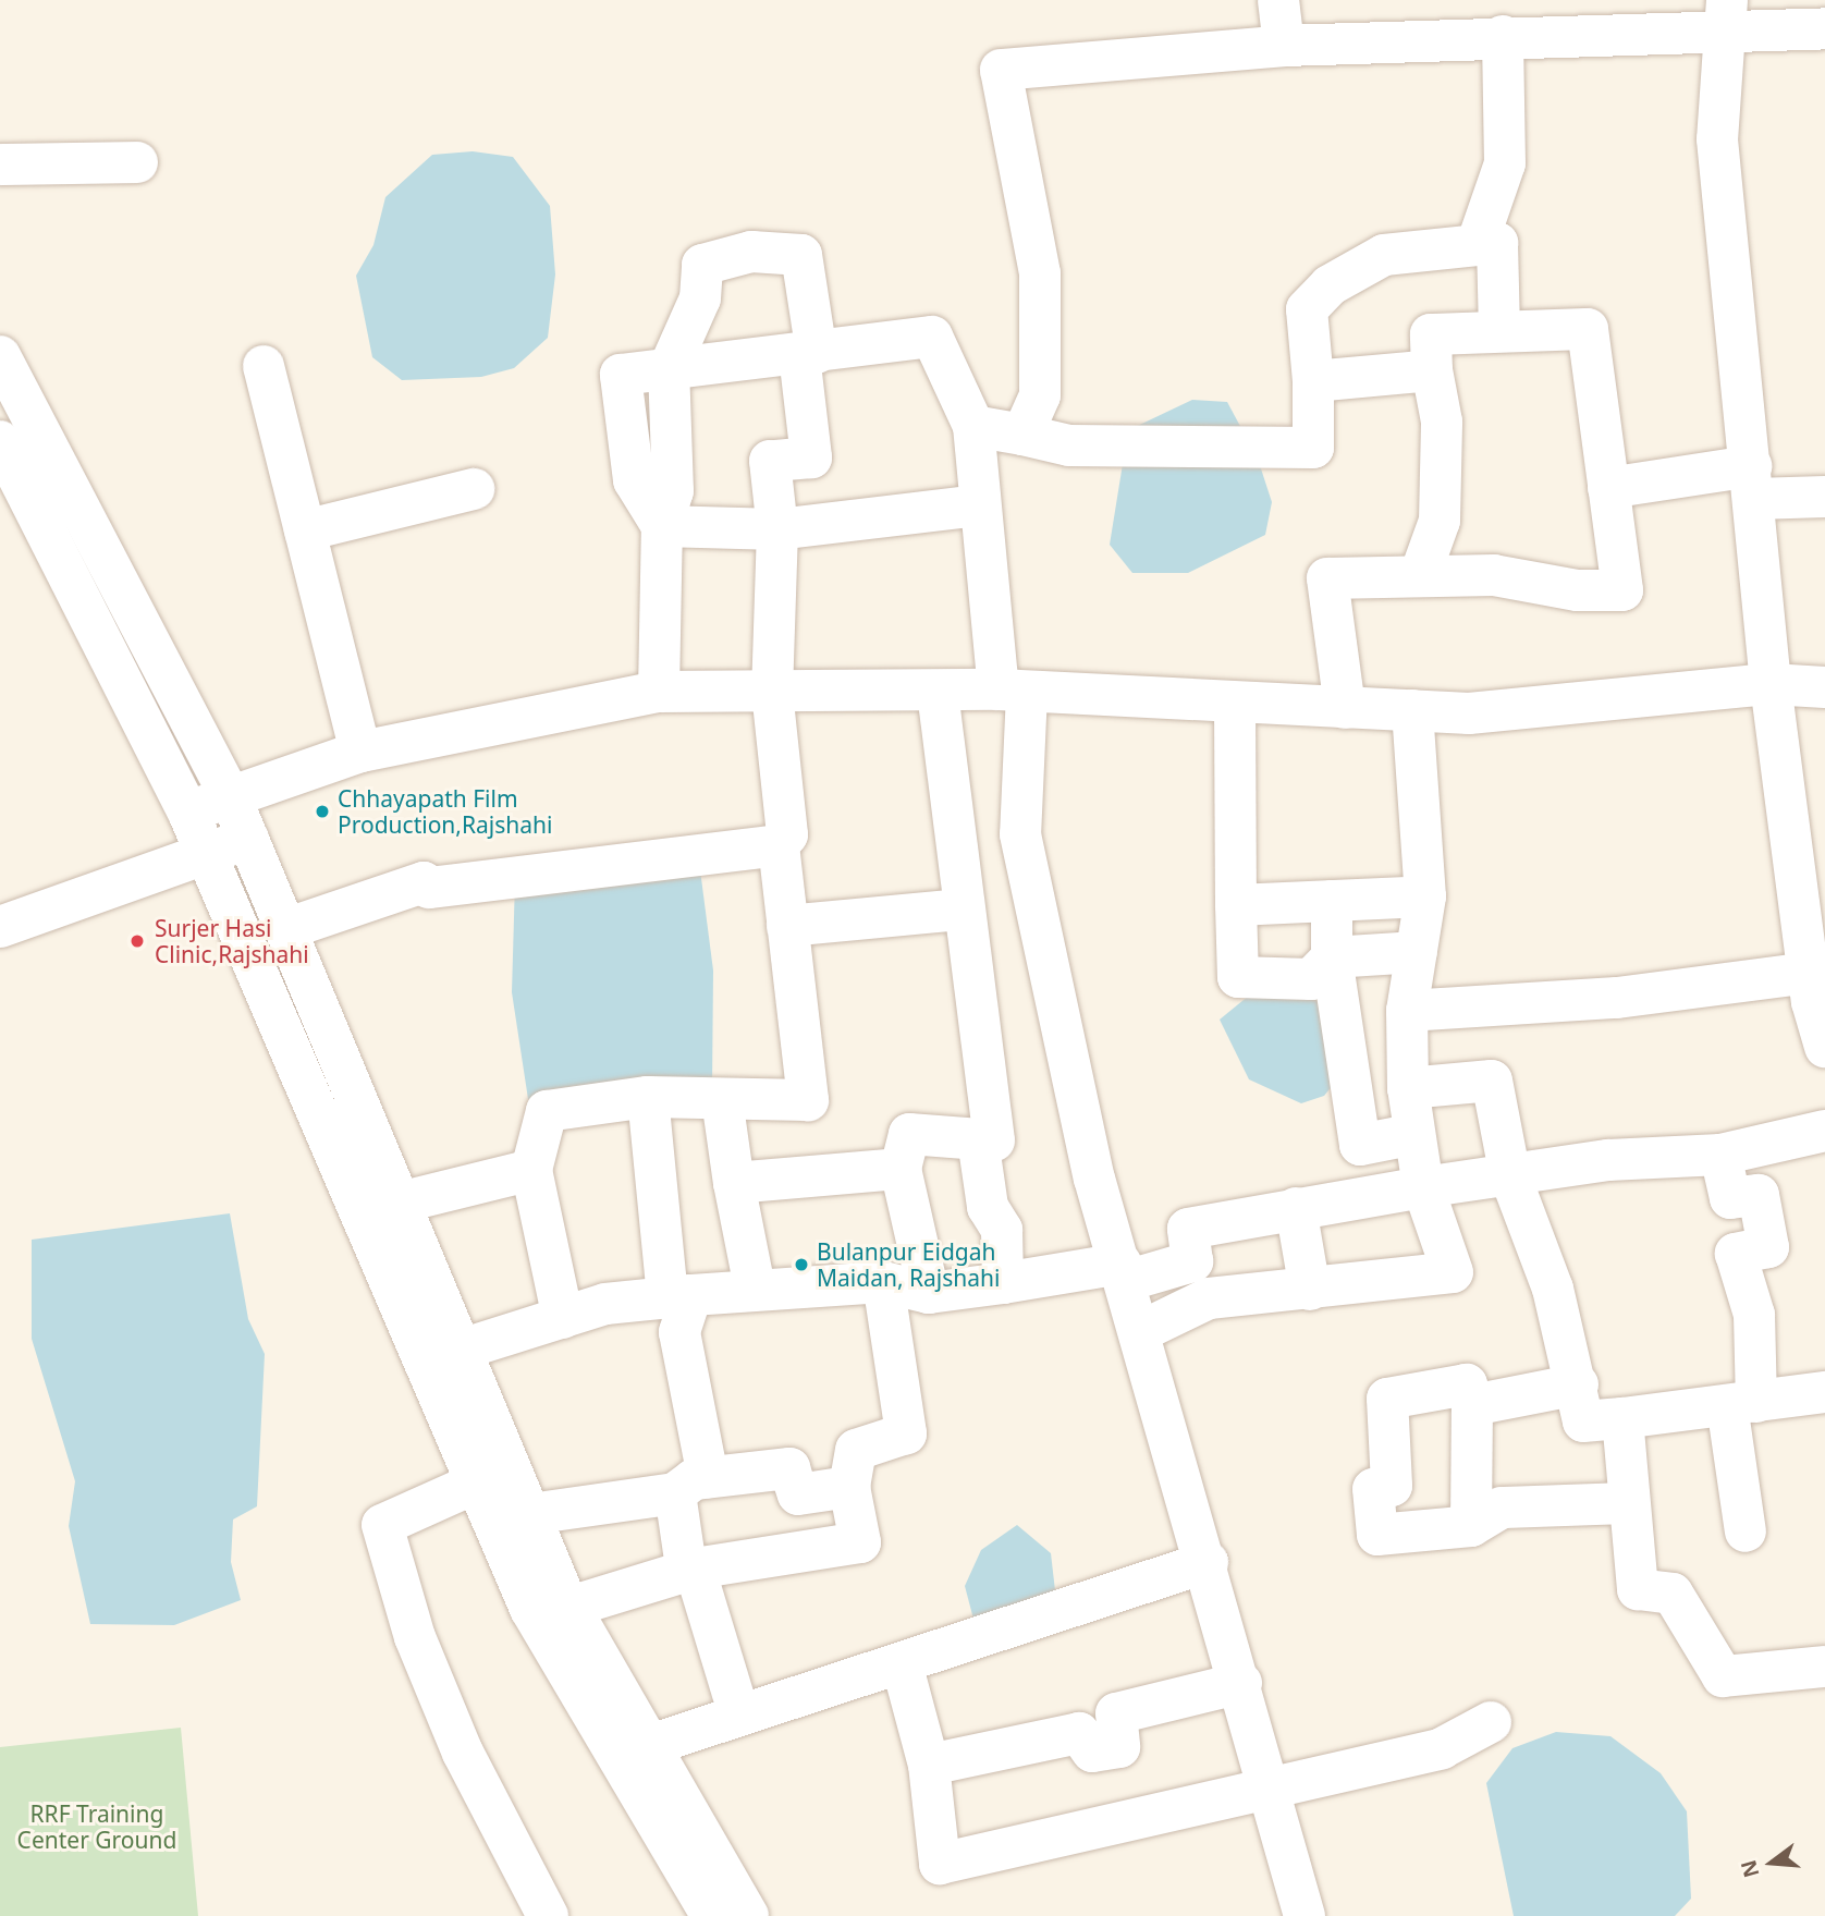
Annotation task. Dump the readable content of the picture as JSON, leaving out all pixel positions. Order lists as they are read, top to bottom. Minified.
{"parks":["RRF Training Center Ground"],"places":["Chhayapath Film Production,Rajshahi","Surjer Hasi Clinic,Rajshahi","Bulanpur Eidgah Maidan, Rajshahi"],"north":"left"}
